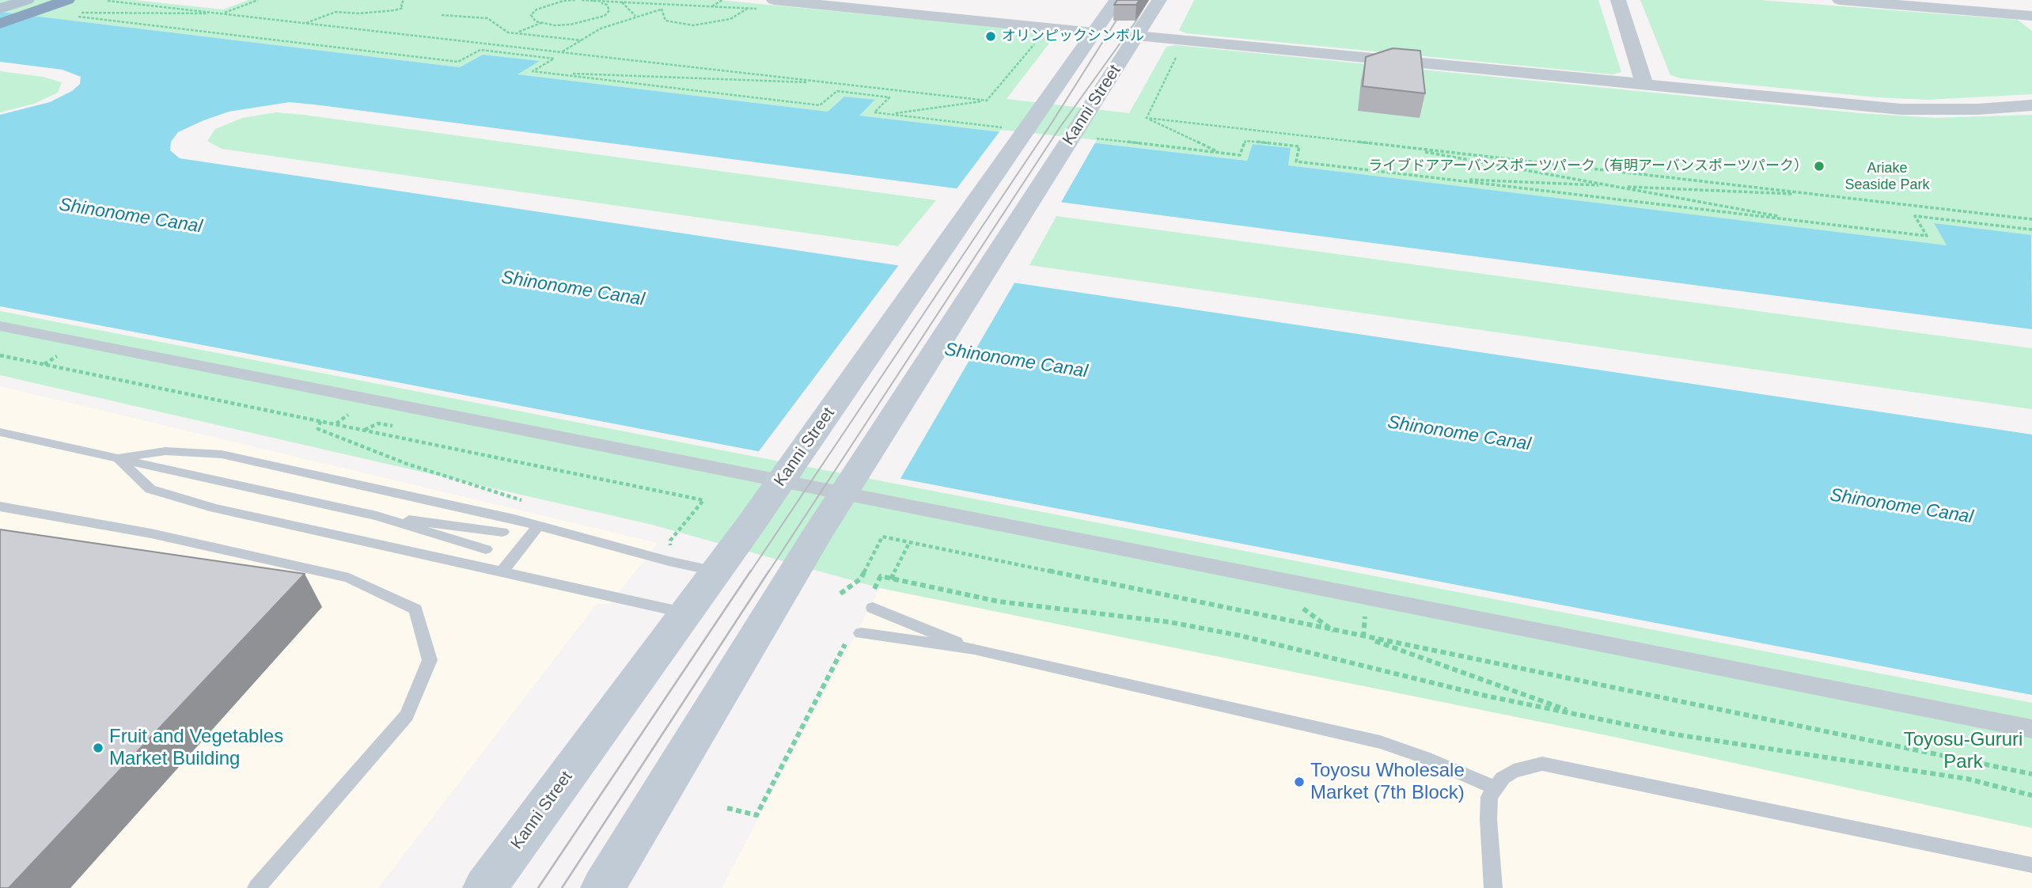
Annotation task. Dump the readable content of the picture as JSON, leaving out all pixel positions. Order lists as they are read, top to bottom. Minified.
{"streets":{"main road":["Kanni Street"]},"water":["Shinonome Canal"],"parks":["Ariake Seaside Park","Toyosu-Gururi Park"],"places":["オリンピックシンボル","ライブドアアーバンスポーツパーク（有明アーバンスポーツパーク）","Fruit and Vegetables Market Building","Toyosu Wholesale Market (7th Block)"]}
